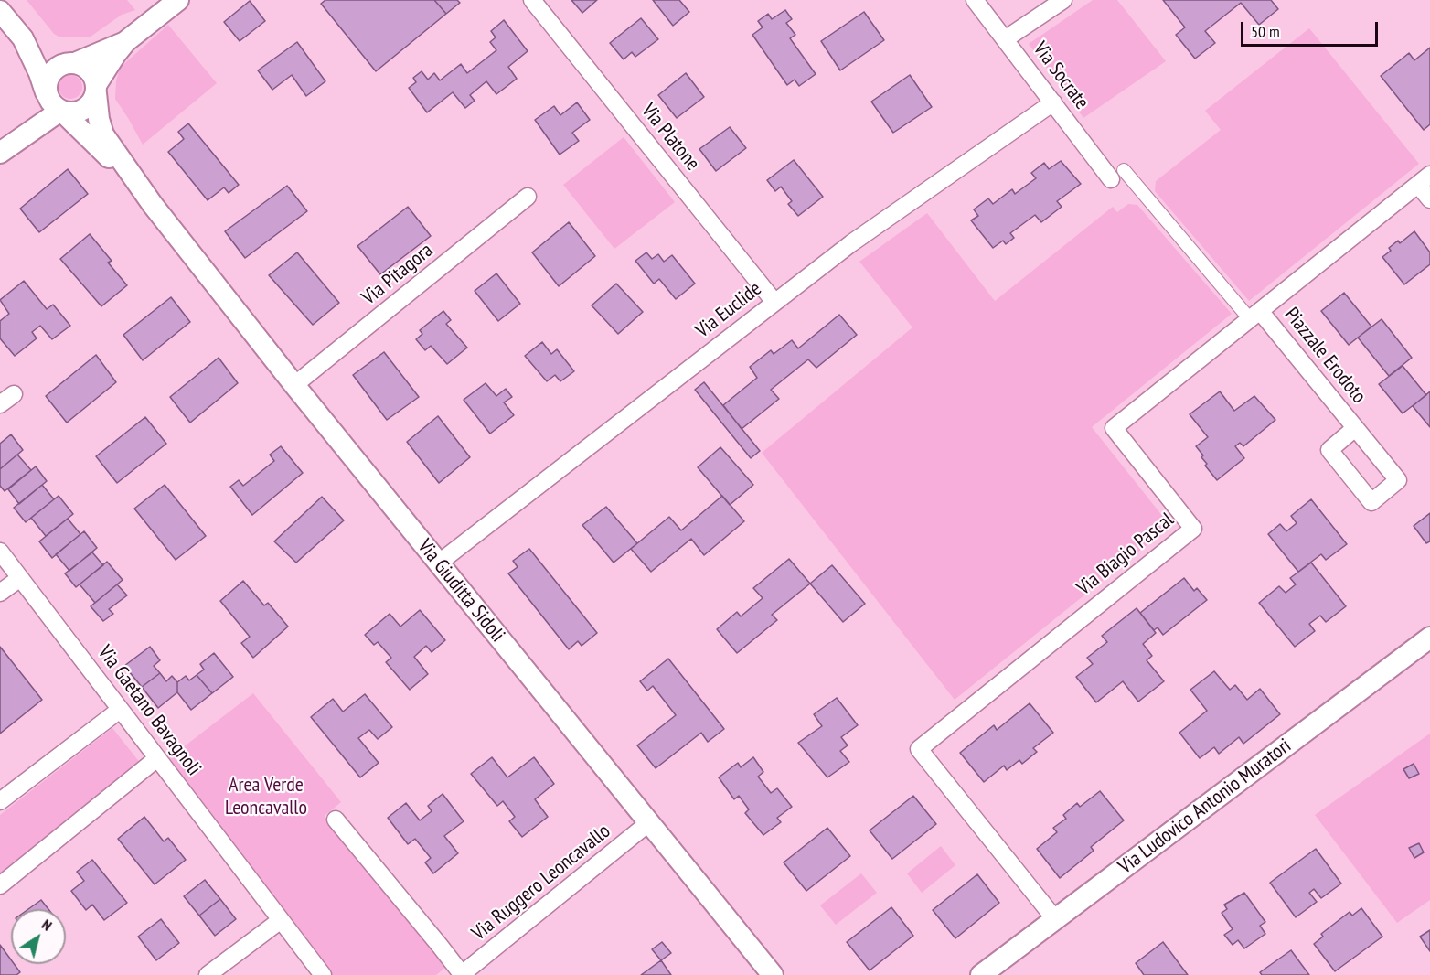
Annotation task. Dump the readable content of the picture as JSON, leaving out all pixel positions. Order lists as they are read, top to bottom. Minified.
{"streets":{"street":["Via Socrate","Via Platone","Via Pitagora","Via Euclide","Piazzale Erodoto","Via Biagio Pascal","Via Giuditta Sidoli","Via Gaetano Bavagnoli","Via Ludovico Antonio Muratori","Via Ruggero Leoncavallo"]},"crossings":[["Via Socrate","Via Euclide"],["Via Platone","Via Euclide"],["Via Pitagora","Via Giuditta Sidoli"],["Via Euclide","Via Giuditta Sidoli"],["Piazzale Erodoto","Via Biagio Pascal"],["Via Biagio Pascal","Via Ludovico Antonio Muratori"],["Via Giuditta Sidoli","Via Ruggero Leoncavallo"]],"parks":["Area Verde Leoncavallo"],"scale_bar":"50 m","north":"top right"}
